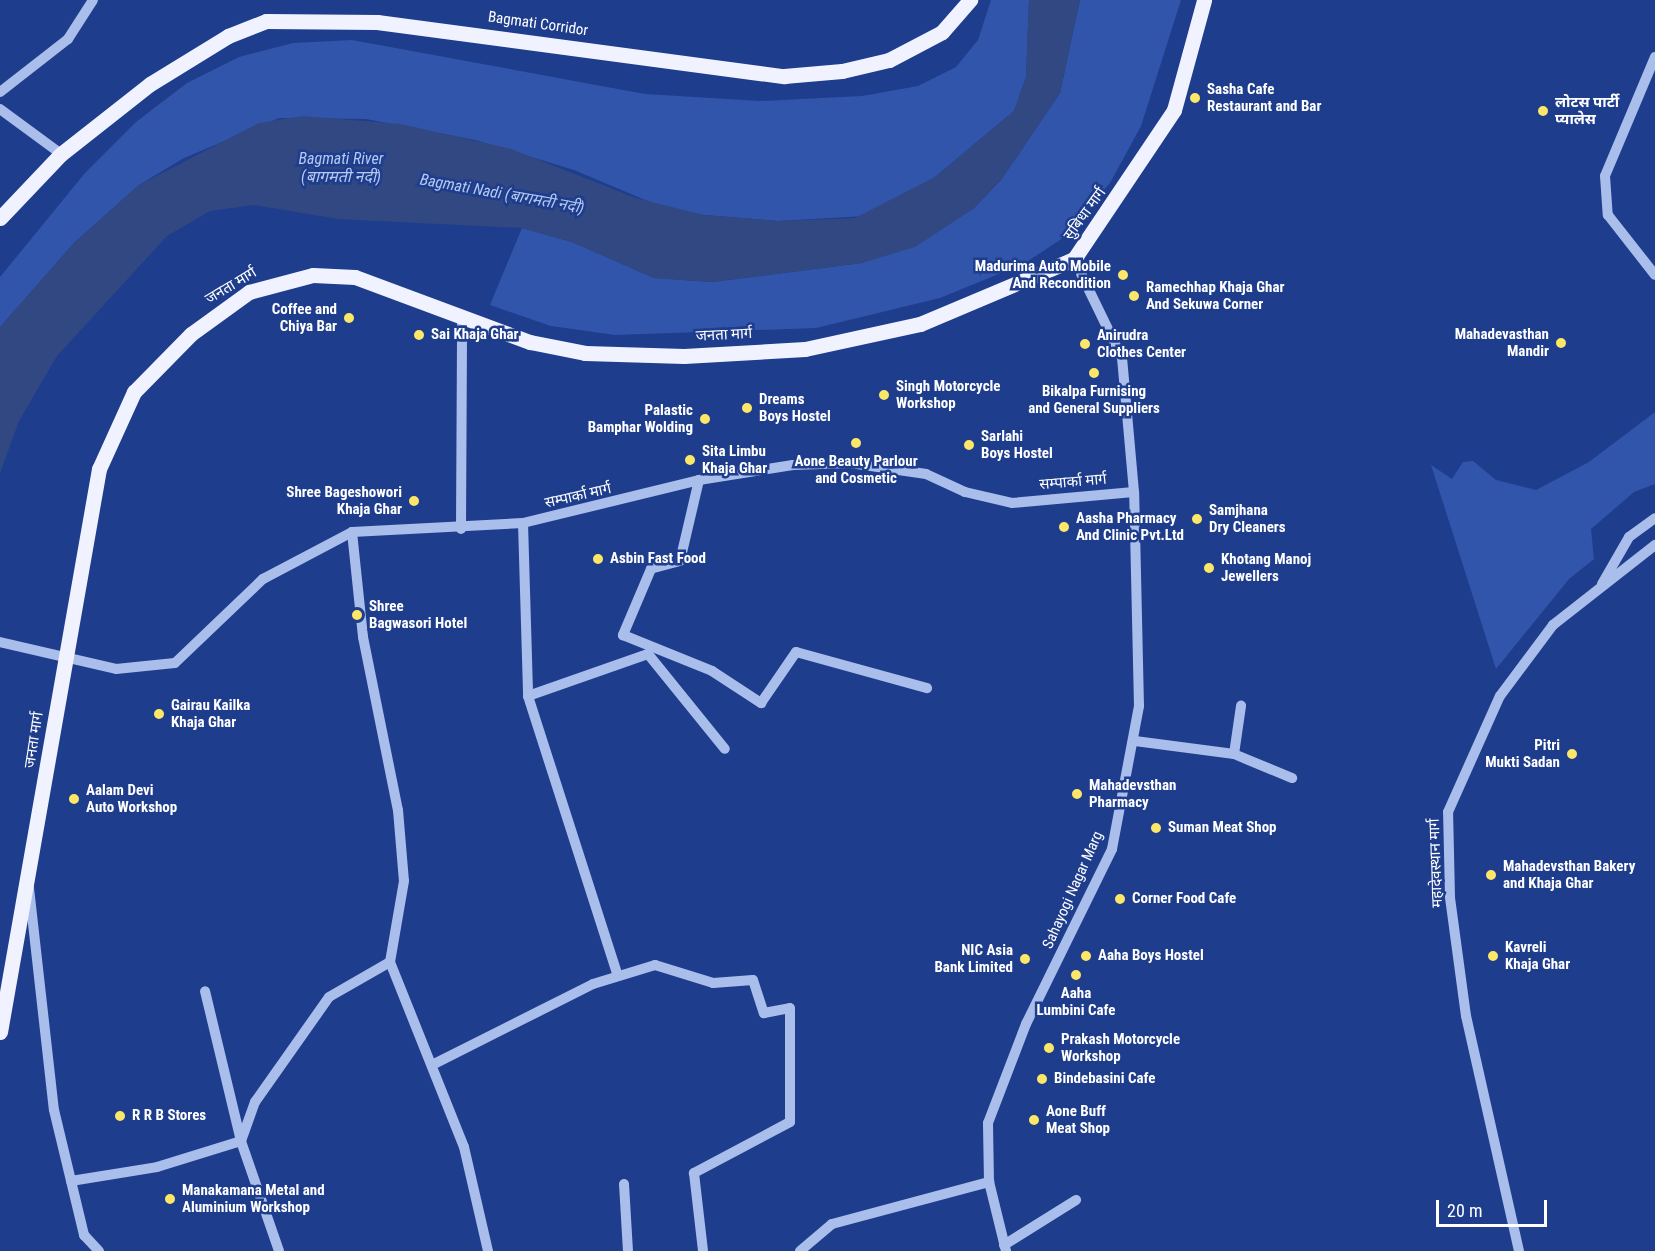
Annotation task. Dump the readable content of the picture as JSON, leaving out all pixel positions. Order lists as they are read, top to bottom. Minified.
{"streets":{"main road":["Bagmati Corridor","सुबिधा मार्ग","जनता मार्ग"],"street":["सम्पार्का मार्ग","महादेवस्थान मार्ग","Sahayogi Nagar Marg"]},"crossings":[["सुबिधा मार्ग","जनता मार्ग"],["सुबिधा मार्ग","सम्पार्का मार्ग"],["सुबिधा मार्ग","Sahayogi Nagar Marg"],["जनता मार्ग","सम्पार्का मार्ग"],["सम्पार्का मार्ग","Sahayogi Nagar Marg"]],"water":["Bagmati River (बागमती नदी)","Bagmati Nadi (बागमती नदी)"],"places":["Sasha Cafe Restaurant and Bar","लोटस पार्टी प्यालेस","Madurima Auto Mobile And Recondition","Ramechhap Khaja Ghar And Sekuwa Corner","Coffee and Chiya Bar","Sai Khaja Ghar","Mahadevasthan Mandir","Anirudra Clothes Center","Bikalpa Furnising and General Suppliers","Singh Motorcycle Workshop","Dreams Boys Hostel","Palastic Bamphar Wolding","Aone Beauty Parlour and Cosmetic","Sarlahi Boys Hostel","Sita Limbu Khaja Ghar","Shree Bageshowori Khaja Ghar","Samjhana Dry Cleaners","Aasha Pharmacy And Clinic Pvt.Ltd","Asbin Fast Food","Khotang Manoj Jewellers","Shree Bagwasori Hotel","Gairau Kailka Khaja Ghar","Pitri Mukti Sadan","Mahadevsthan Pharmacy","Aalam Devi Auto Workshop","Suman Meat Shop","Mahadevsthan Bakery and Khaja Ghar","Corner Food Cafe","Aaha Boys Hostel","Kavreli Khaja Ghar","NIC Asia Bank Limited","Aaha Lumbini Cafe","Prakash Motorcycle Workshop","Bindebasini Cafe","R R B Stores","Aone Buff Meat Shop","Manakamana Metal and Aluminium Workshop"],"scale_bar":"20 m"}
